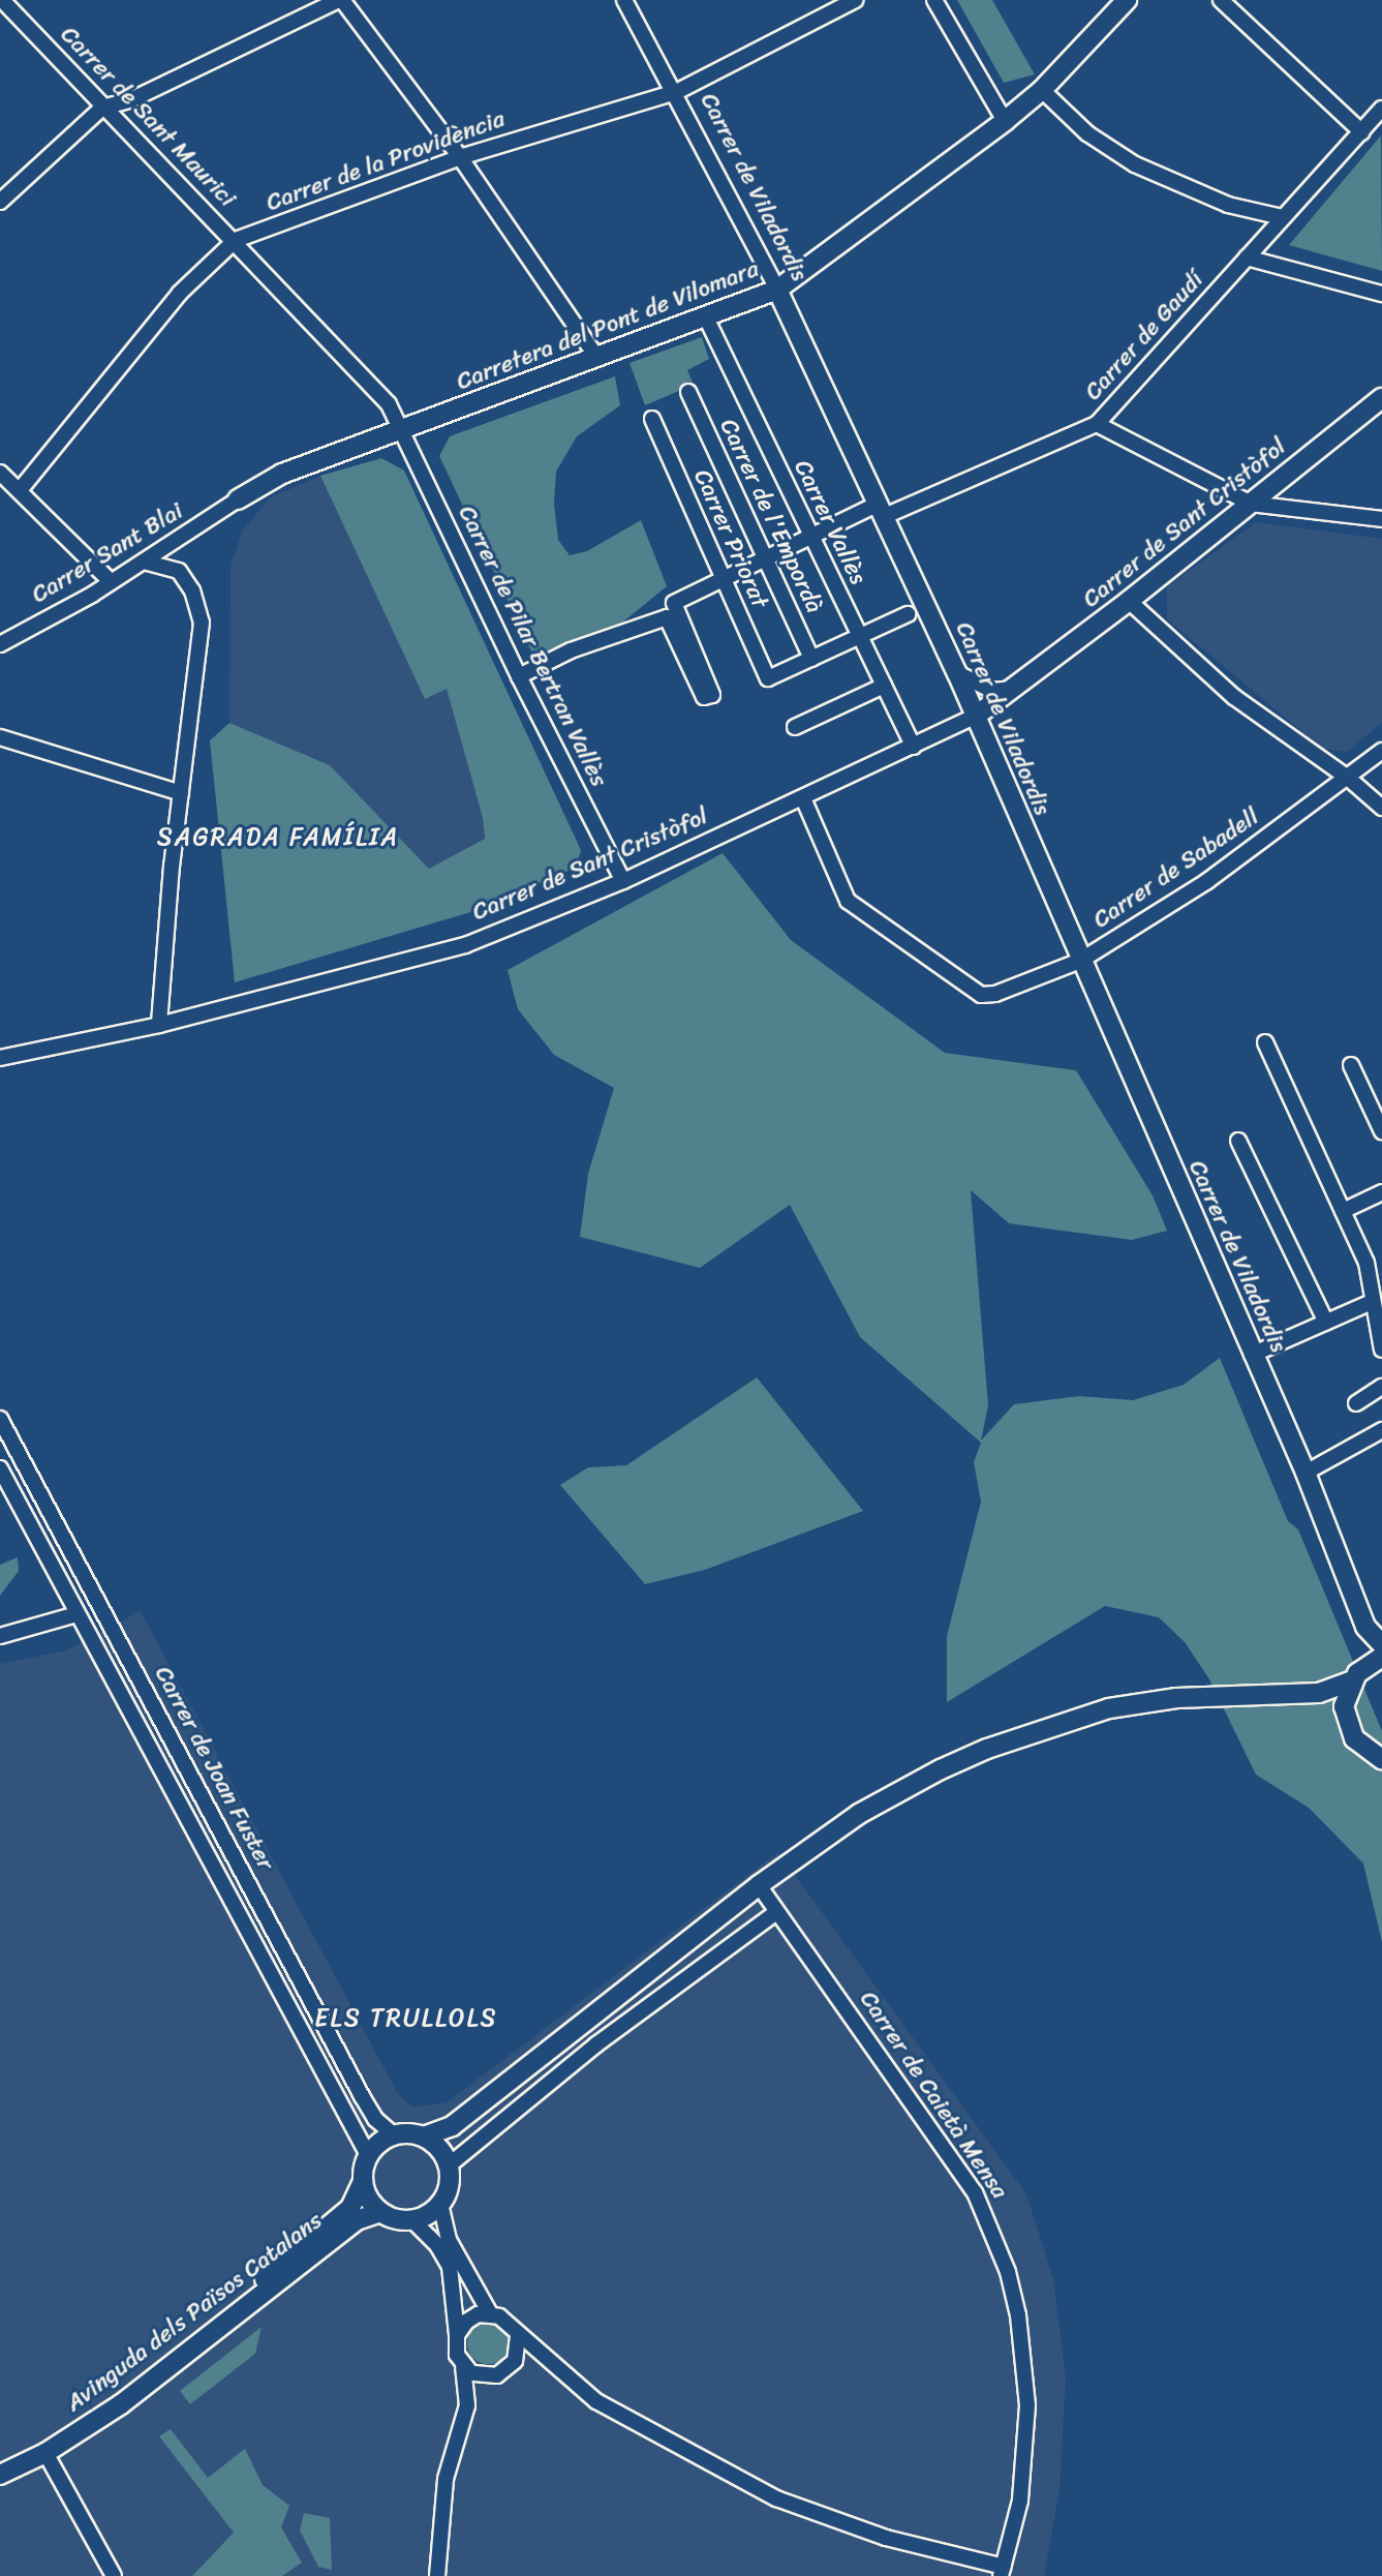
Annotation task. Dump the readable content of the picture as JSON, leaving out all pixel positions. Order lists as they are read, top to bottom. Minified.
{"streets":{"street":["Carrer de Sant Maurici","Carrer de la Providència","Carrer de Viladordis","Carretera del Pont de Vilomara","Carrer de Gaudí","Carrer de l'Empordà","Carrer Vallès","Carrer de Sant Cristòfol","Carrer Priorat","Carrer Sant Blai","Carrer de Pilar Bertran Vallès","Carrer de Sabadell","Carrer de Joan Fuster","Carrer de Caietà Mensa","Avinguda dels Països Catalans"]},"crossings":[["Carrer de Sant Maurici","Carrer de la Providència"],["Carrer de Sant Maurici","Carretera del Pont de Vilomara"],["Carrer de Sant Maurici","Carrer de Pilar Bertran Vallès"],["Carrer de la Providència","Carrer de Viladordis"],["Carrer de Viladordis","Carretera del Pont de Vilomara"],["Carrer de Viladordis","Carrer de Gaudí"],["Carrer de Viladordis","Carrer de Sant Cristòfol"],["Carrer de Viladordis","Carrer de Sabadell"],["Carretera del Pont de Vilomara","Carrer Vallès"],["Carretera del Pont de Vilomara","Carrer Sant Blai"],["Carretera del Pont de Vilomara","Carrer de Pilar Bertran Vallès"],["Carrer de Gaudí","Carrer de l'Empordà"],["Carrer de Gaudí","Carrer Vallès"],["Carrer de Gaudí","Carrer Priorat"],["Carrer de Gaudí","Carrer de Pilar Bertran Vallès"],["Carrer de l'Empordà","Carrer Priorat"],["Carrer Vallès","Carrer de Sant Cristòfol"],["Carrer de Sant Cristòfol","Carrer de Pilar Bertran Vallès"],["Carrer de Sant Cristòfol","Carrer de Sabadell"],["Carrer de Joan Fuster","Avinguda dels Països Catalans"]],"districts":["SAGRADA FAMÍLIA","ELS TRULLOLS"]}
